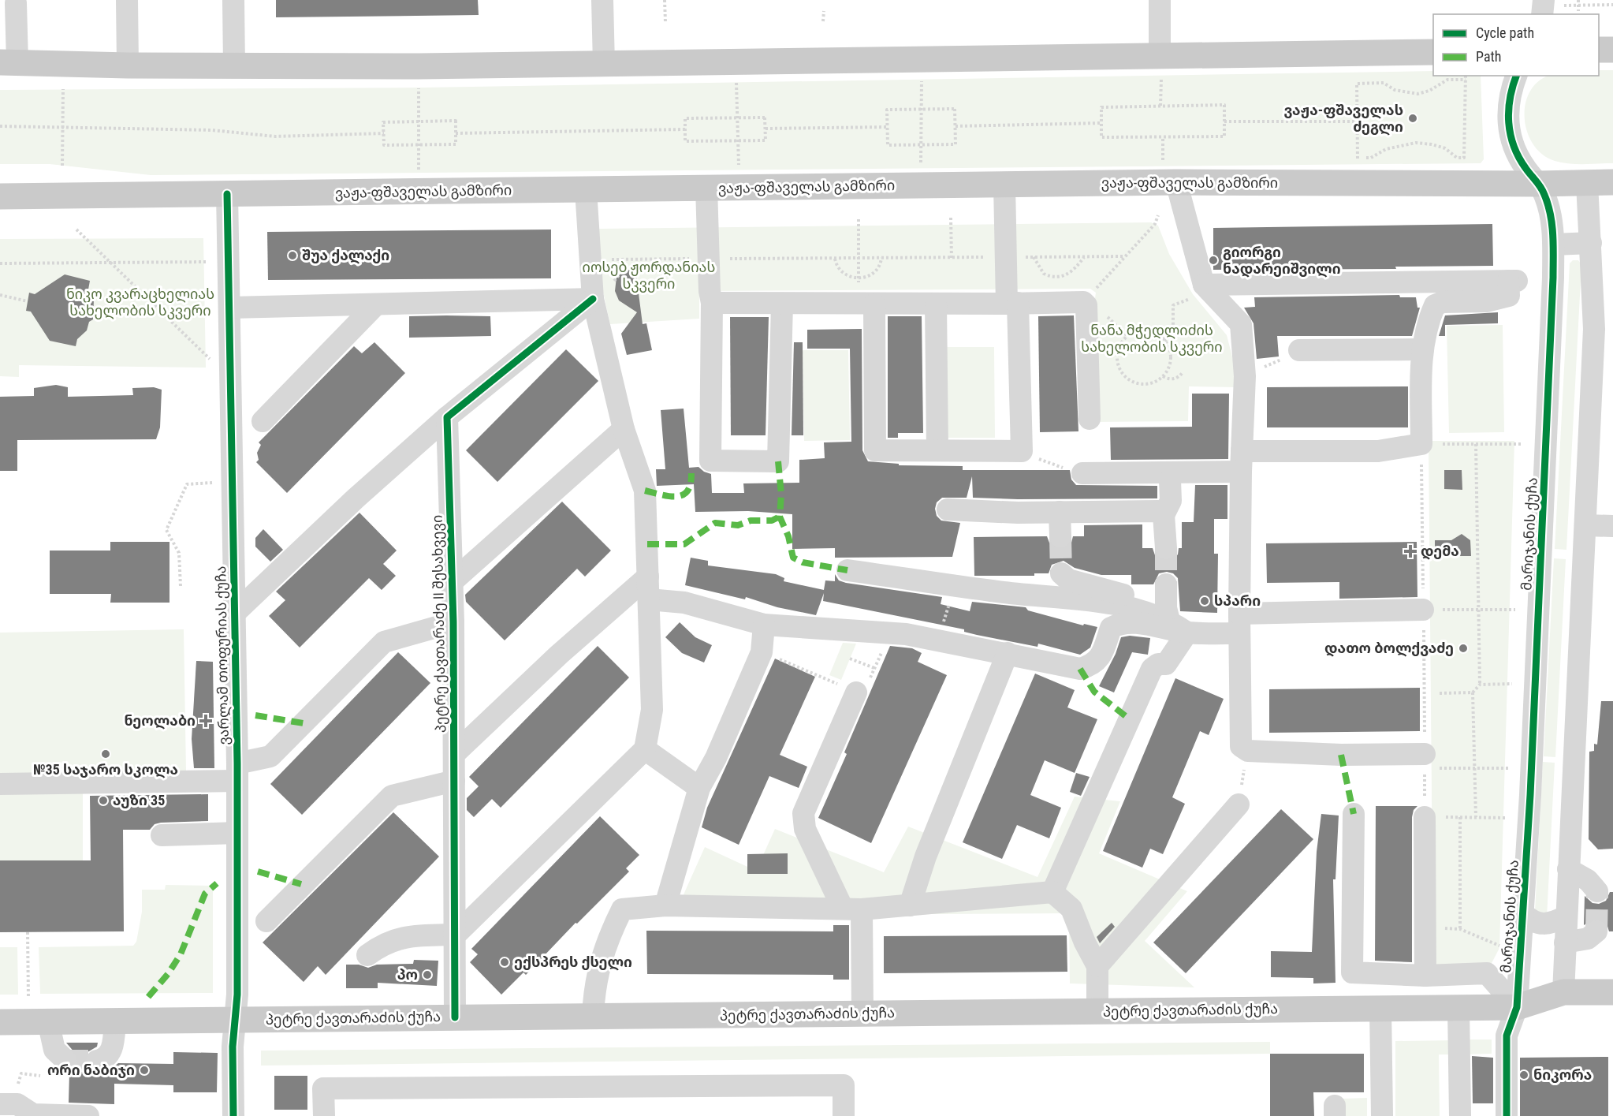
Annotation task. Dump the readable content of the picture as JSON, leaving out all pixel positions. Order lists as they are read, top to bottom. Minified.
{"streets":{"main road":["ვაჟა-ფშაველას გამზირი","პეტრე ქავთარაძის ქუჩა"],"street":["მარიჯანის ქუჩა","პეტრე ქავთარაძე II შესახვევი","ვარლამ თოფურიას ქუჩა"]},"crossings":[["ვაჟა-ფშაველას გამზირი","მარიჯანის ქუჩა"],["ვაჟა-ფშაველას გამზირი","ვარლამ თოფურიას ქუჩა"],["მარიჯანის ქუჩა","პეტრე ქავთარაძის ქუჩა"],["პეტრე ქავთარაძე II შესახვევი","პეტრე ქავთარაძის ქუჩა"],["ვარლამ თოფურიას ქუჩა","პეტრე ქავთარაძის ქუჩა"]],"parks":["იოსებ ჟორდანიას სკვერი","ნიკო კვარაცხელიას სახელობის სკვერი","ნანა მჭედლიძის სახელობის სკვერი"],"places":{"other":["ვაჟა-ფშაველას ძეგლი","შუა ქალაქი","გიორგი ნადარეიშვილი","სპარი","დათო ბოლქვაძე","№35 საჯარო სკოლა","აუზი 35","ექსპრეს ქსელი","პო","ორი ნაბიჯი","ნიკორა"],"health":["დემა","ნეოლაბი"]},"legend":["Cycle path","Path"]}
